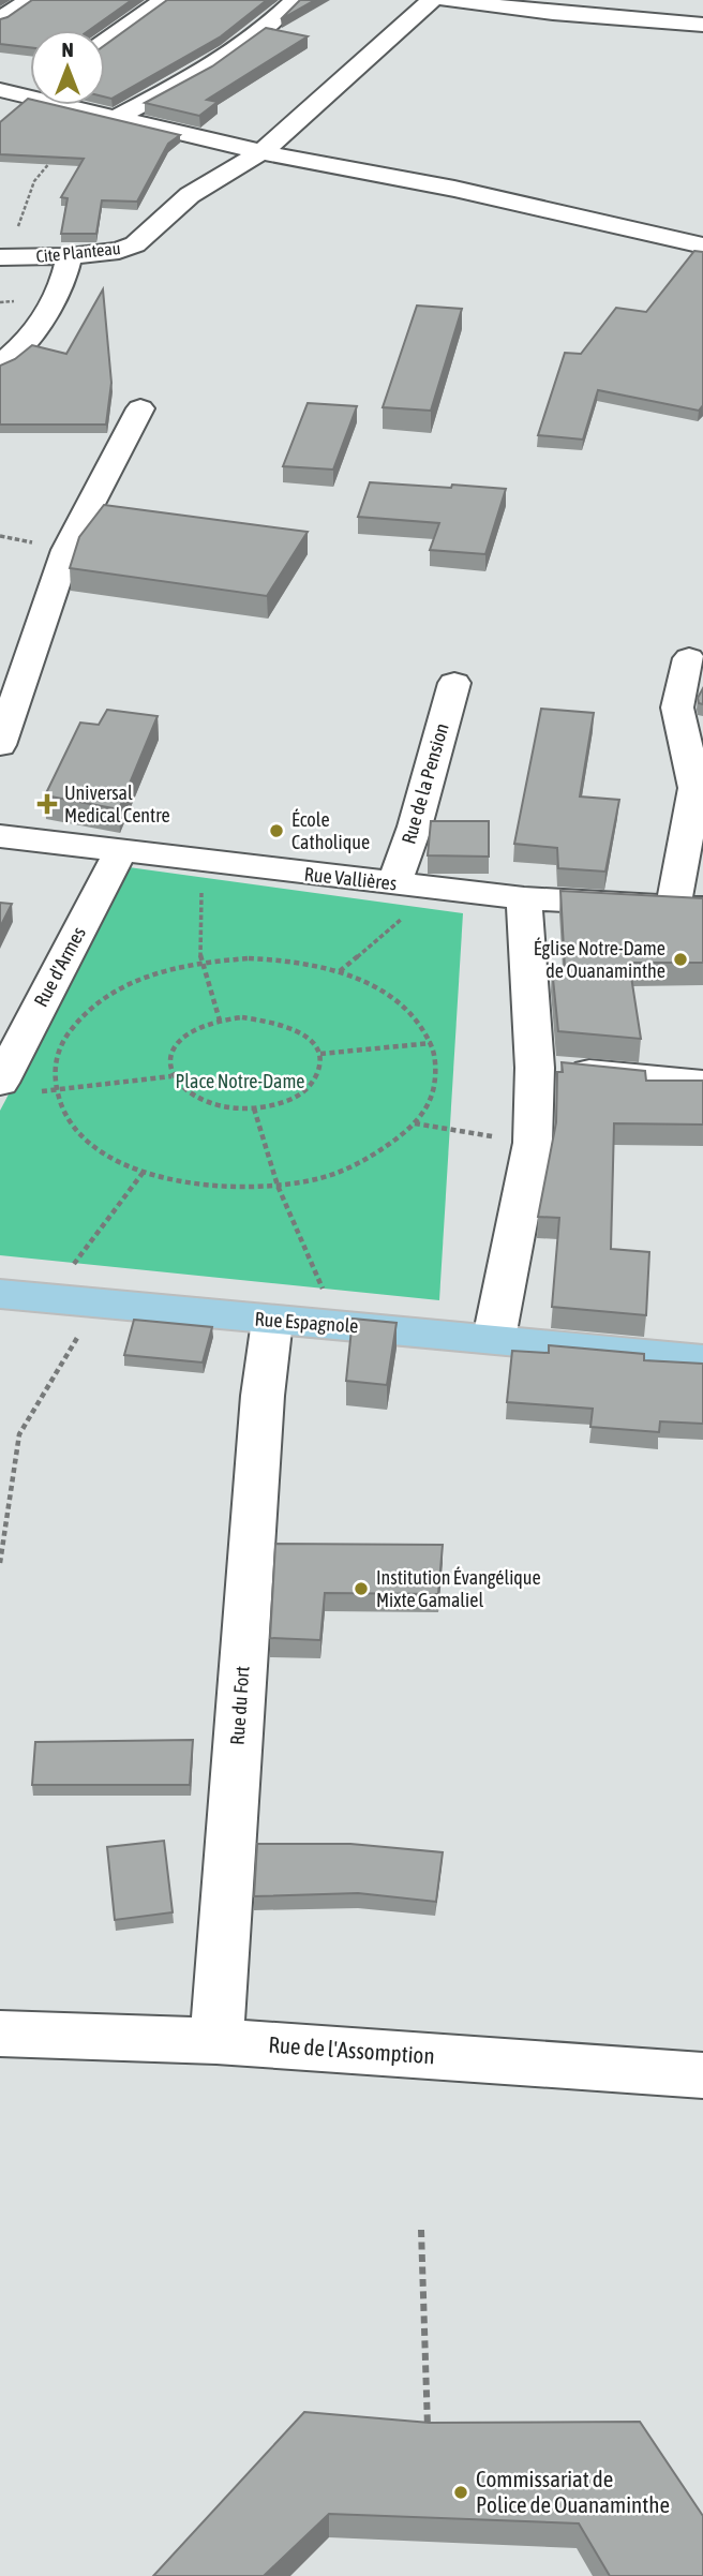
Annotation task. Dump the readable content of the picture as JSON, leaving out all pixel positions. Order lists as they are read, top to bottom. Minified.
{"streets":{"main road":["Rue Espagnole"],"street":["Cite Planteau","Rue de la Pension","Rue Vallières","Rue d'Armes","Rue du Fort","Rue de l'Assomption"]},"crossings":[["Rue de la Pension","Rue Vallières"],["Rue Vallières","Rue d'Armes"],["Rue Espagnole","Rue du Fort"],["Rue du Fort","Rue de l'Assomption"]],"parks":["Place Notre-Dame"],"places":{"health":["Universal Medical Centre"],"other":["École Catholique","Église Notre-Dame de Ouanaminthe","Institution Évangélique Mixte Gamaliel","Commissariat de Police de Ouanaminthe"]},"north":"top"}
